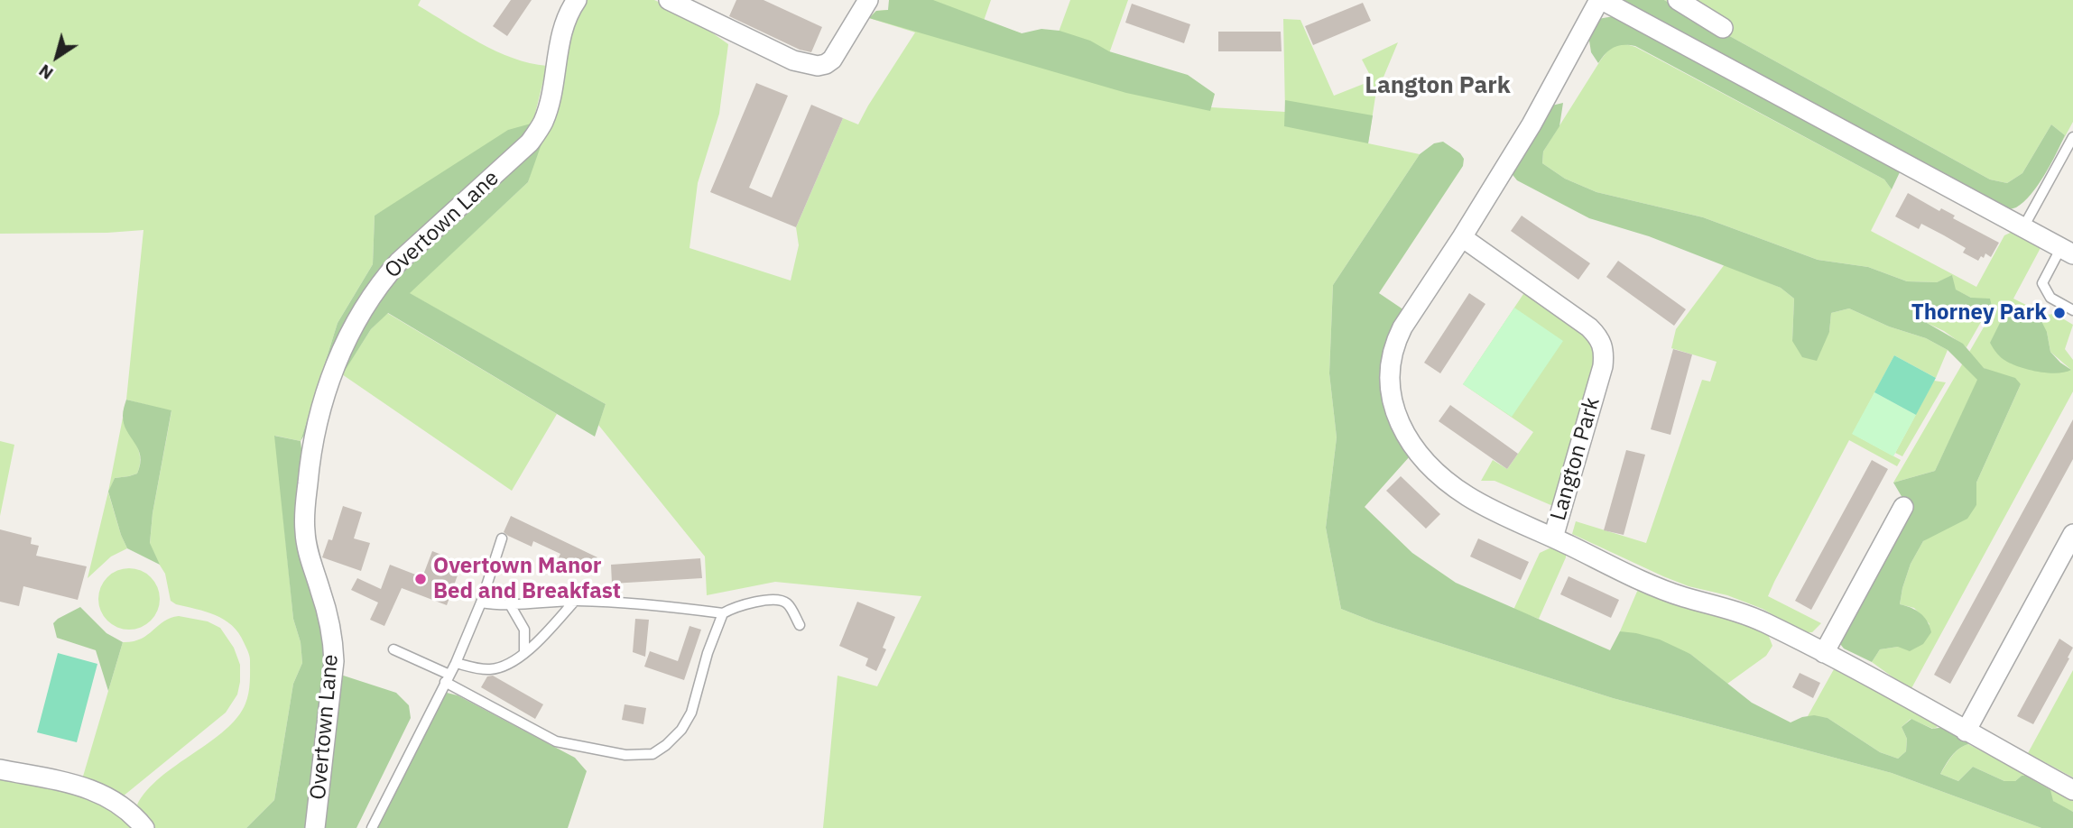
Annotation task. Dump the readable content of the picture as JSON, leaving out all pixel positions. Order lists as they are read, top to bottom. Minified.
{"streets":{"street":["Overtown Lane","Langton Park"]},"districts":["Langton Park"],"places":["Thorney Park","Overtown Manor Bed and Breakfast"],"north":"bottom left"}
